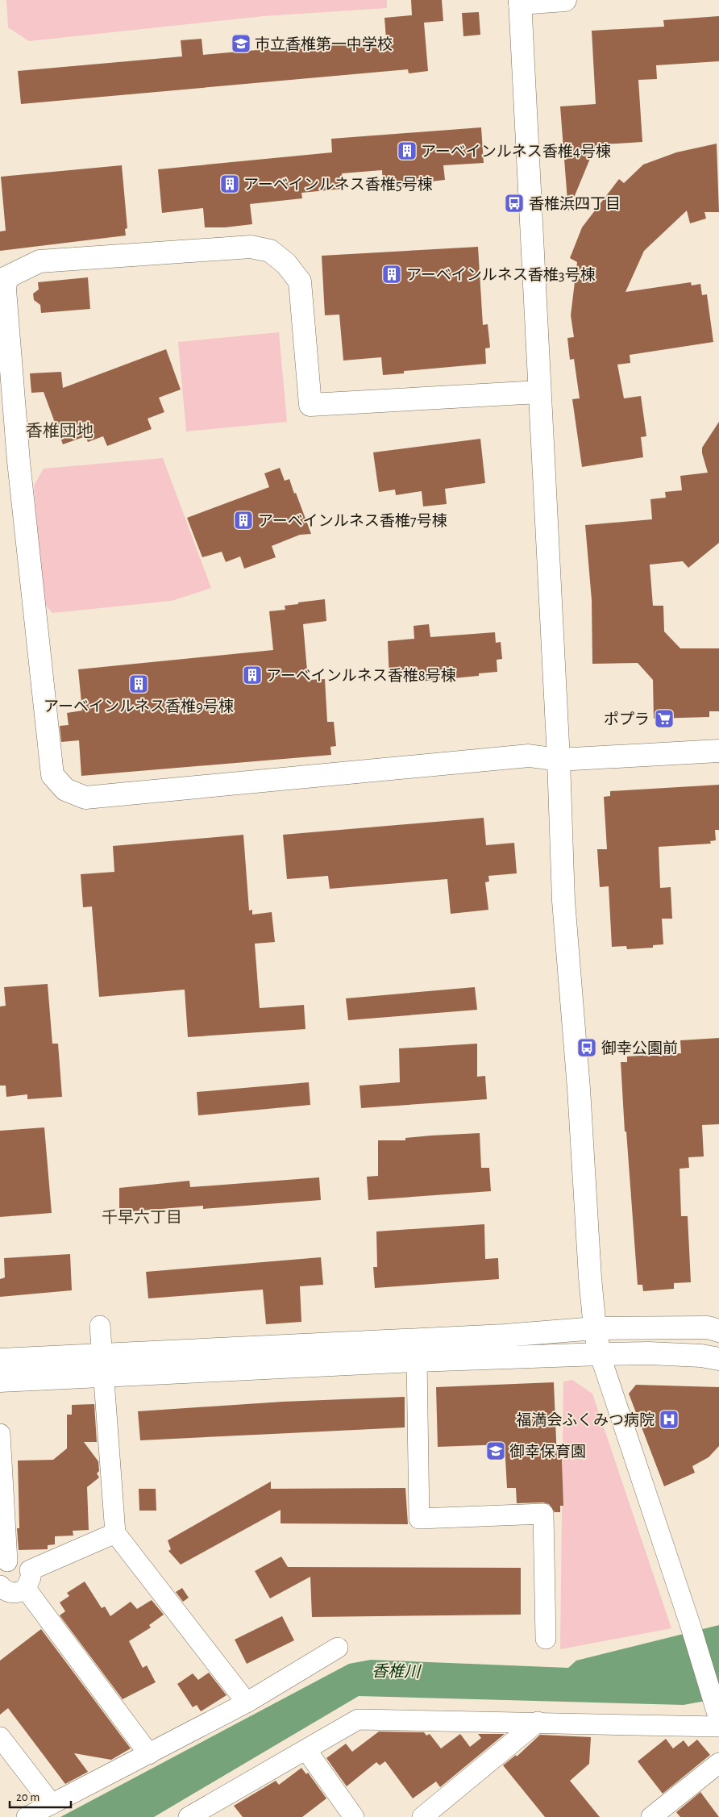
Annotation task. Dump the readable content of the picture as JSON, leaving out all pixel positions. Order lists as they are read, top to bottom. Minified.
{"districts":["香椎団地","千早六丁目"],"water":["香椎川"],"places":{"school or university":["市立香椎第一中学校","御幸保育園"],"building":["アーベインルネス香椎4号棟","アーベインルネス香椎5号棟","アーベインルネス香椎3号棟","アーベインルネス香椎7号棟","アーベインルネス香椎8号棟","アーベインルネス香椎9号棟"],"bus stop":["香椎浜四丁目","御幸公園前"],"supermarket":["ポプラ"],"hospital":["福満会ふくみつ病院"]},"scale_bar":"20 m"}
